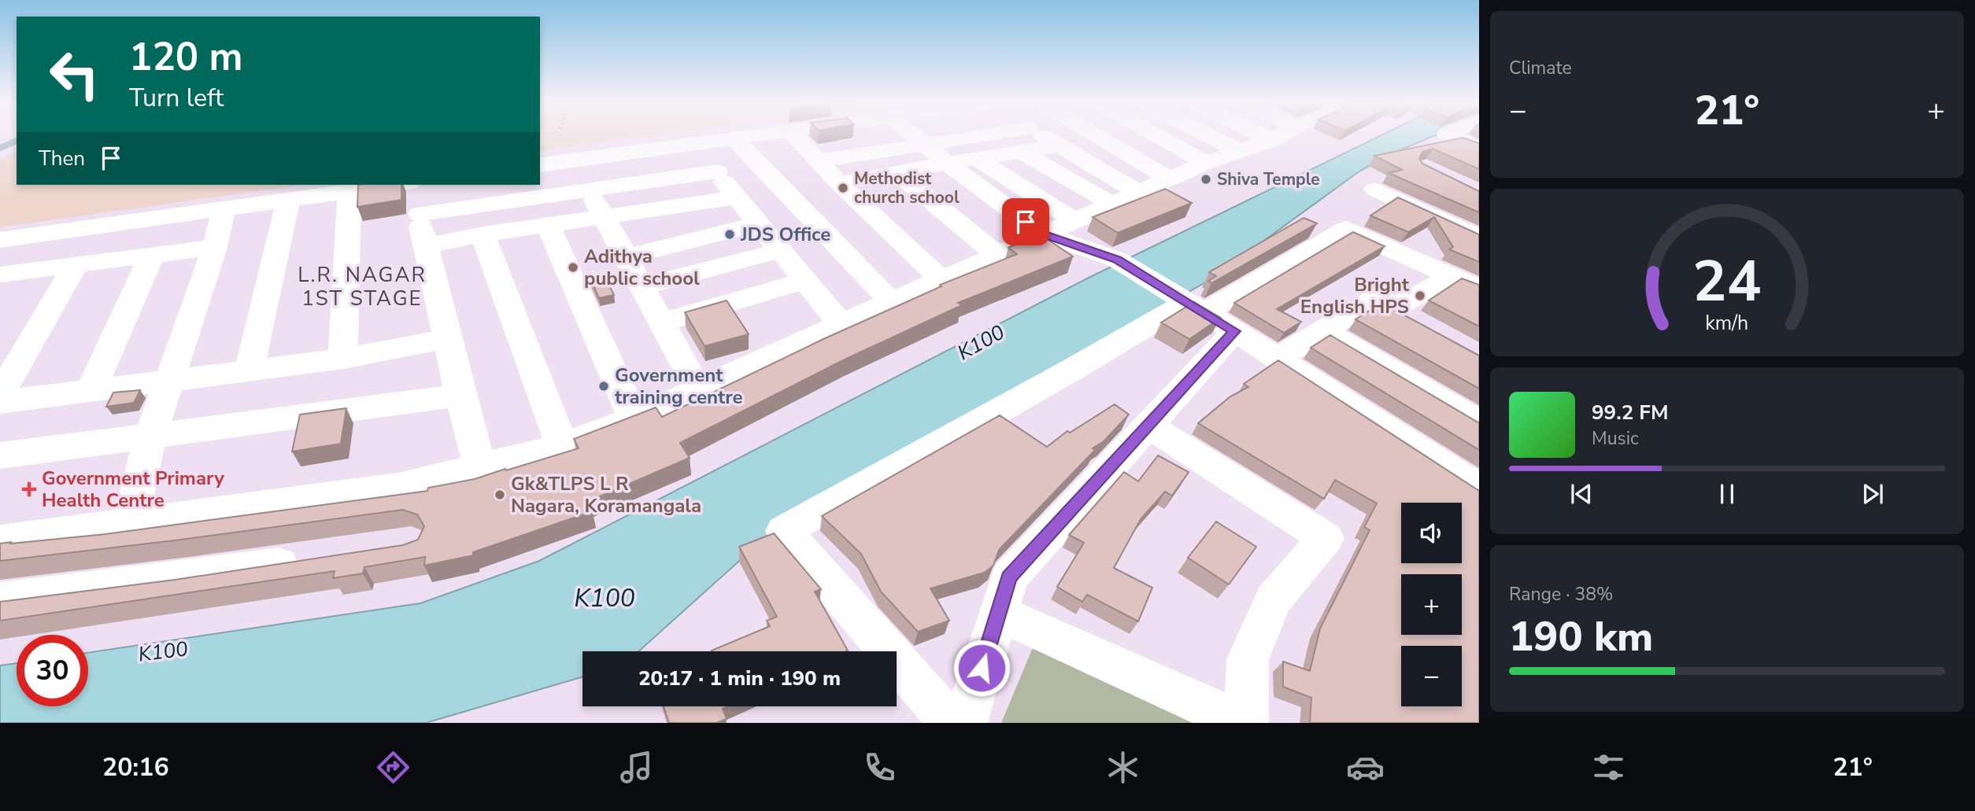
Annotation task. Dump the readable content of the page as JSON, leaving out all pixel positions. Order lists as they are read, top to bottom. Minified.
{"districts":["L.R. NAGAR 1ST STAGE"],"water":["K100"],"places":{"other":["Shiva Temple","Methodist church school","JDS Office","Adithya public school","Bright English HPS","Government training centre","Gk&TLPS L R Nagara, Koramangala"],"health":["Government Primary Health Centre"]},"page":{"tile":["Climate",["Range · 38%","190 km"]],"turn":["120 m","Turn left"],"heat":["−","21°","+"],"then":"Then","song":["99.2 FM","Music"],"map_buttons":["+","−"],"limit":"30","trip":"20:17 · 1 min · 190 m","tabs":["20:16","21°"],"gauge":["24","km/h"]}}
